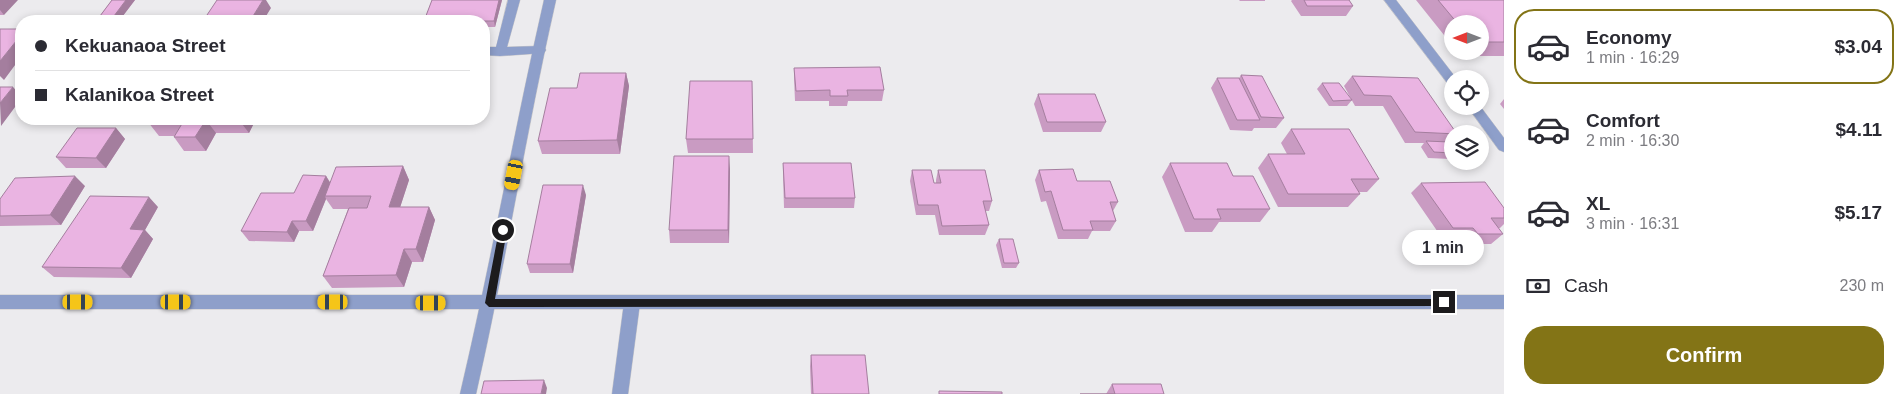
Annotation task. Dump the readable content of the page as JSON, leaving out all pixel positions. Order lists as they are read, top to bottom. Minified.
{"north":"left","page":{"list":[{"name":"Economy","note":"1 min · 16:29","value":"$3.04"},{"name":"Comfort","note":"2 min · 16:30","value":"$4.11"},{"name":"XL","note":"3 min · 16:31","value":"$5.17"}],"banner":["Kekuanaoa Street","Kalanikoa Street"],"bubble":"1 min","pay":["Cash","230 m"],"buttons":"Confirm"}}
